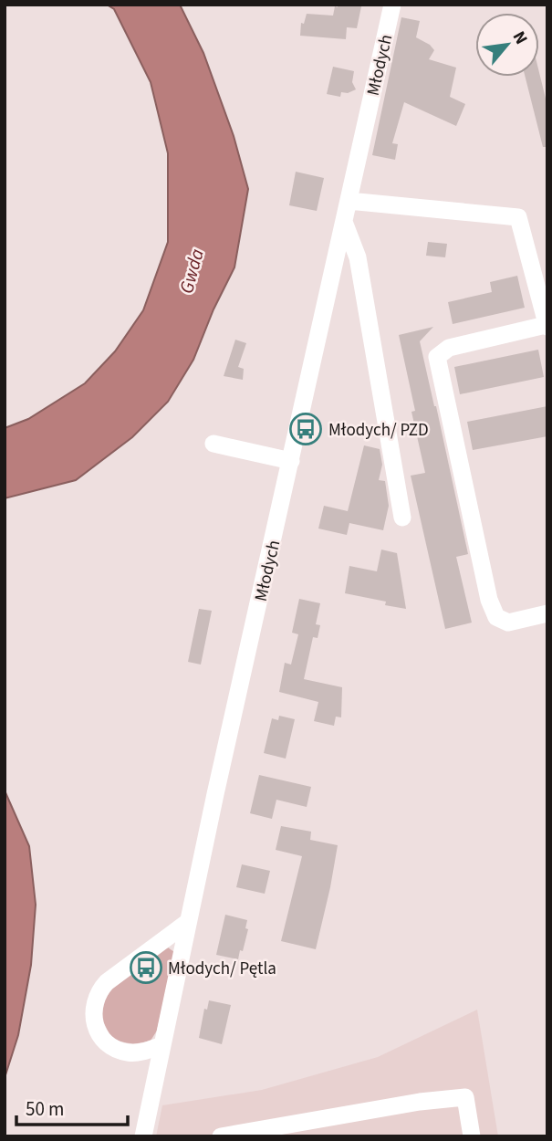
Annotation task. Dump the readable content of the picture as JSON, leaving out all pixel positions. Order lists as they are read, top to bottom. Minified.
{"streets":{"street":["Młodych"]},"water":["Gwda"],"places":{"bus stop":["Młodych/ PZD","Młodych/ Pętla"]},"scale_bar":"50 m","north":"top right"}
